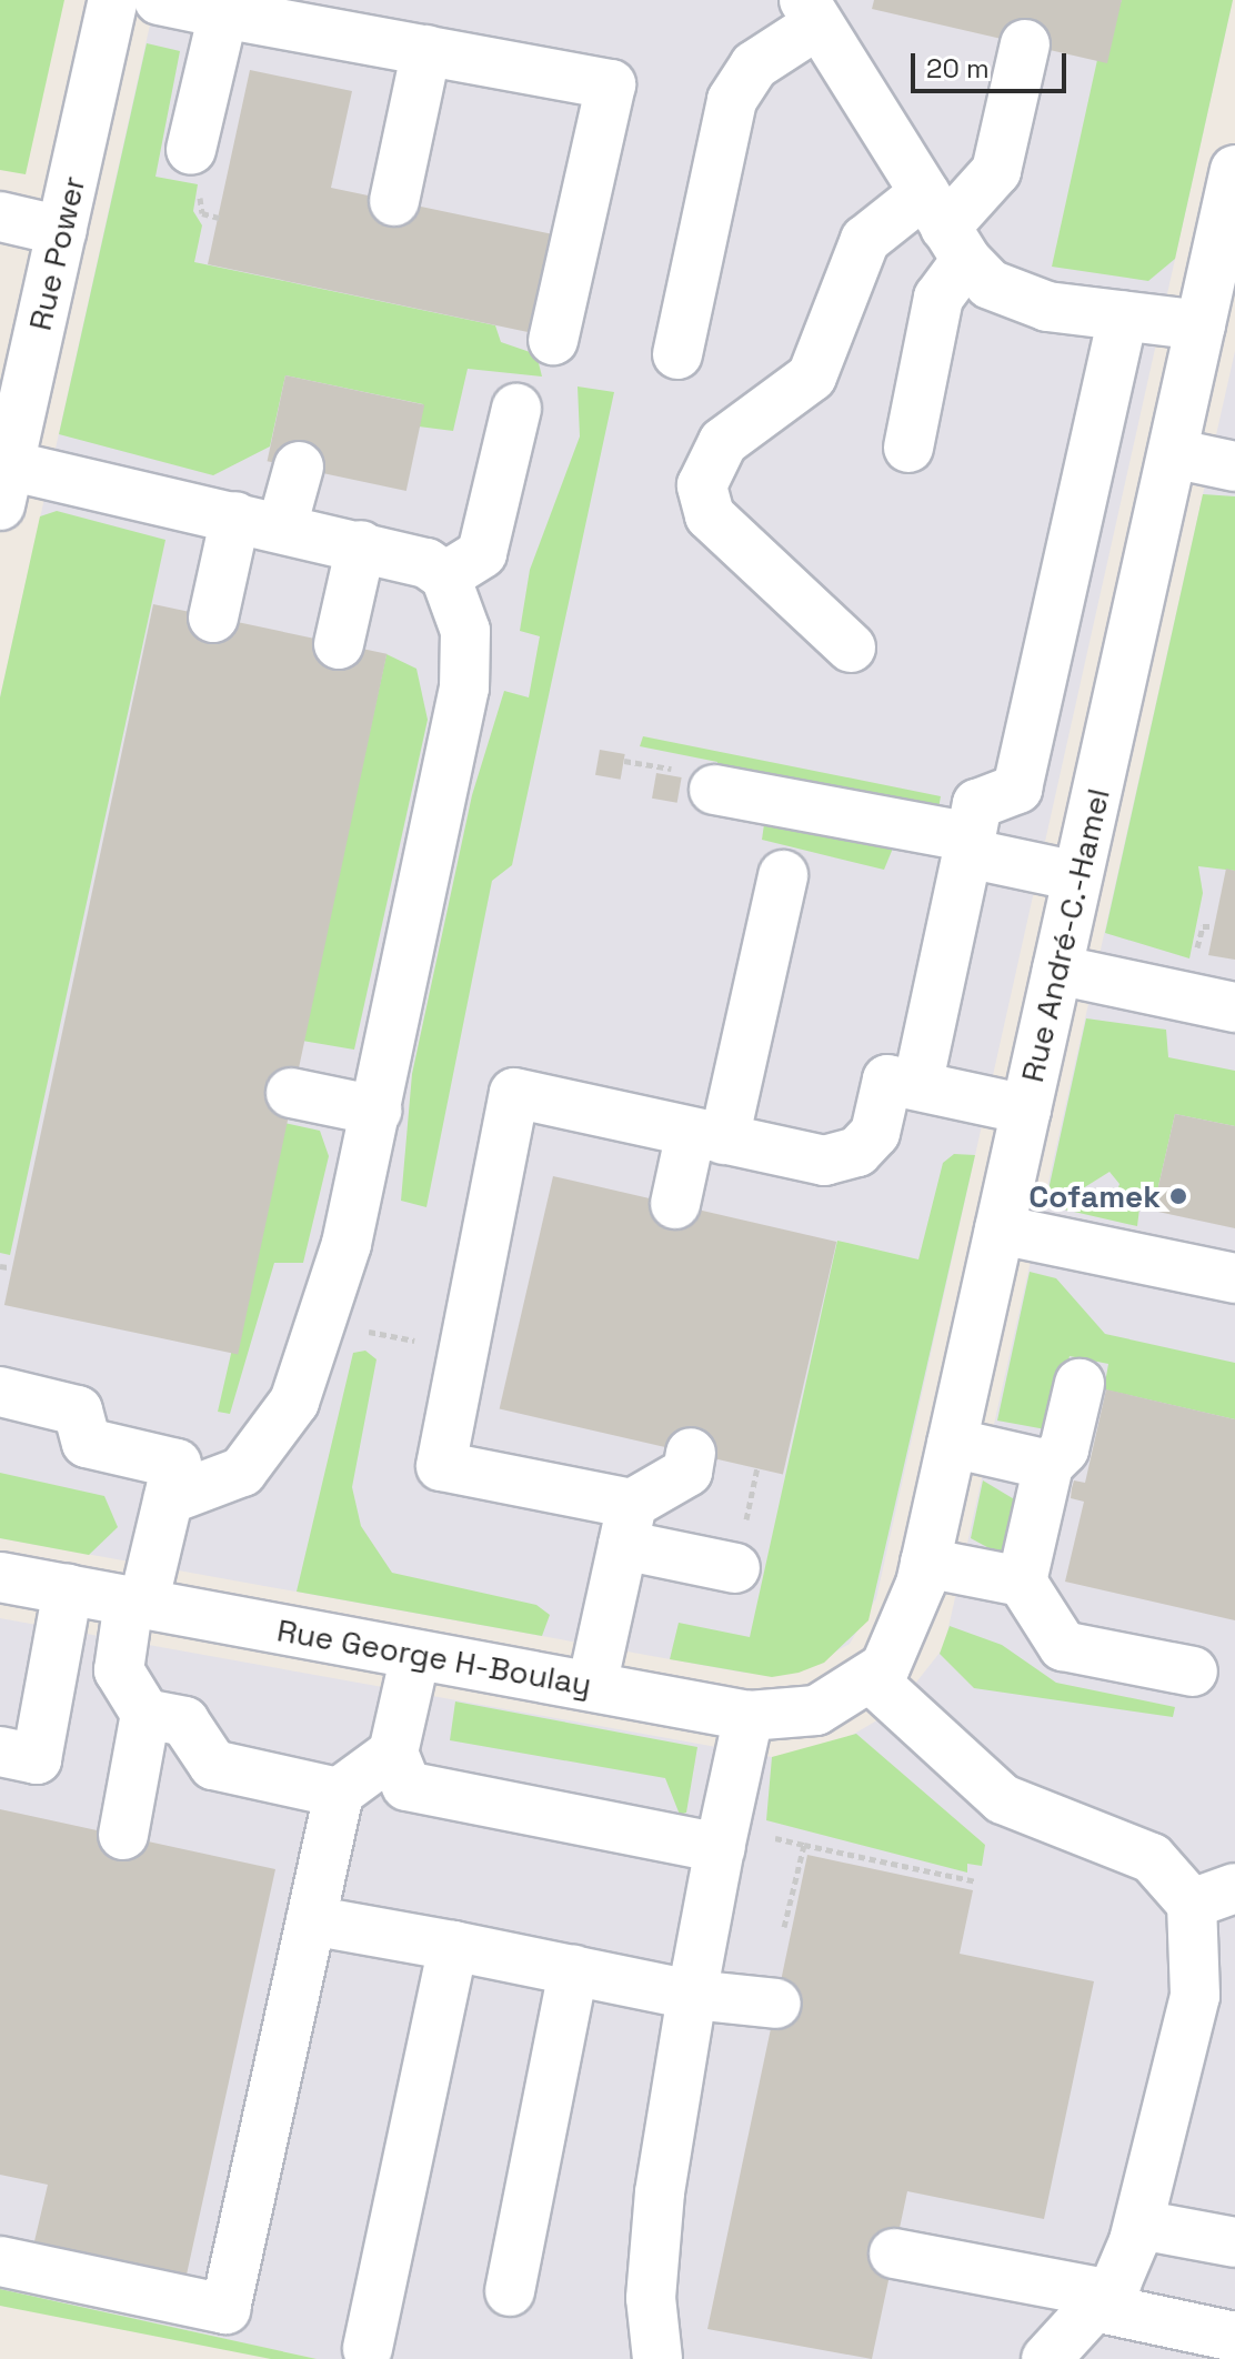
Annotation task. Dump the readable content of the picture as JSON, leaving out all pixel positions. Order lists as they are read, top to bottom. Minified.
{"streets":{"street":["Rue Power","Rue André-C.-Hamel","Rue George H-Boulay"]},"crossings":[["Rue André-C.-Hamel","Rue George H-Boulay"]],"places":["Cofamek"],"scale_bar":"20 m"}
